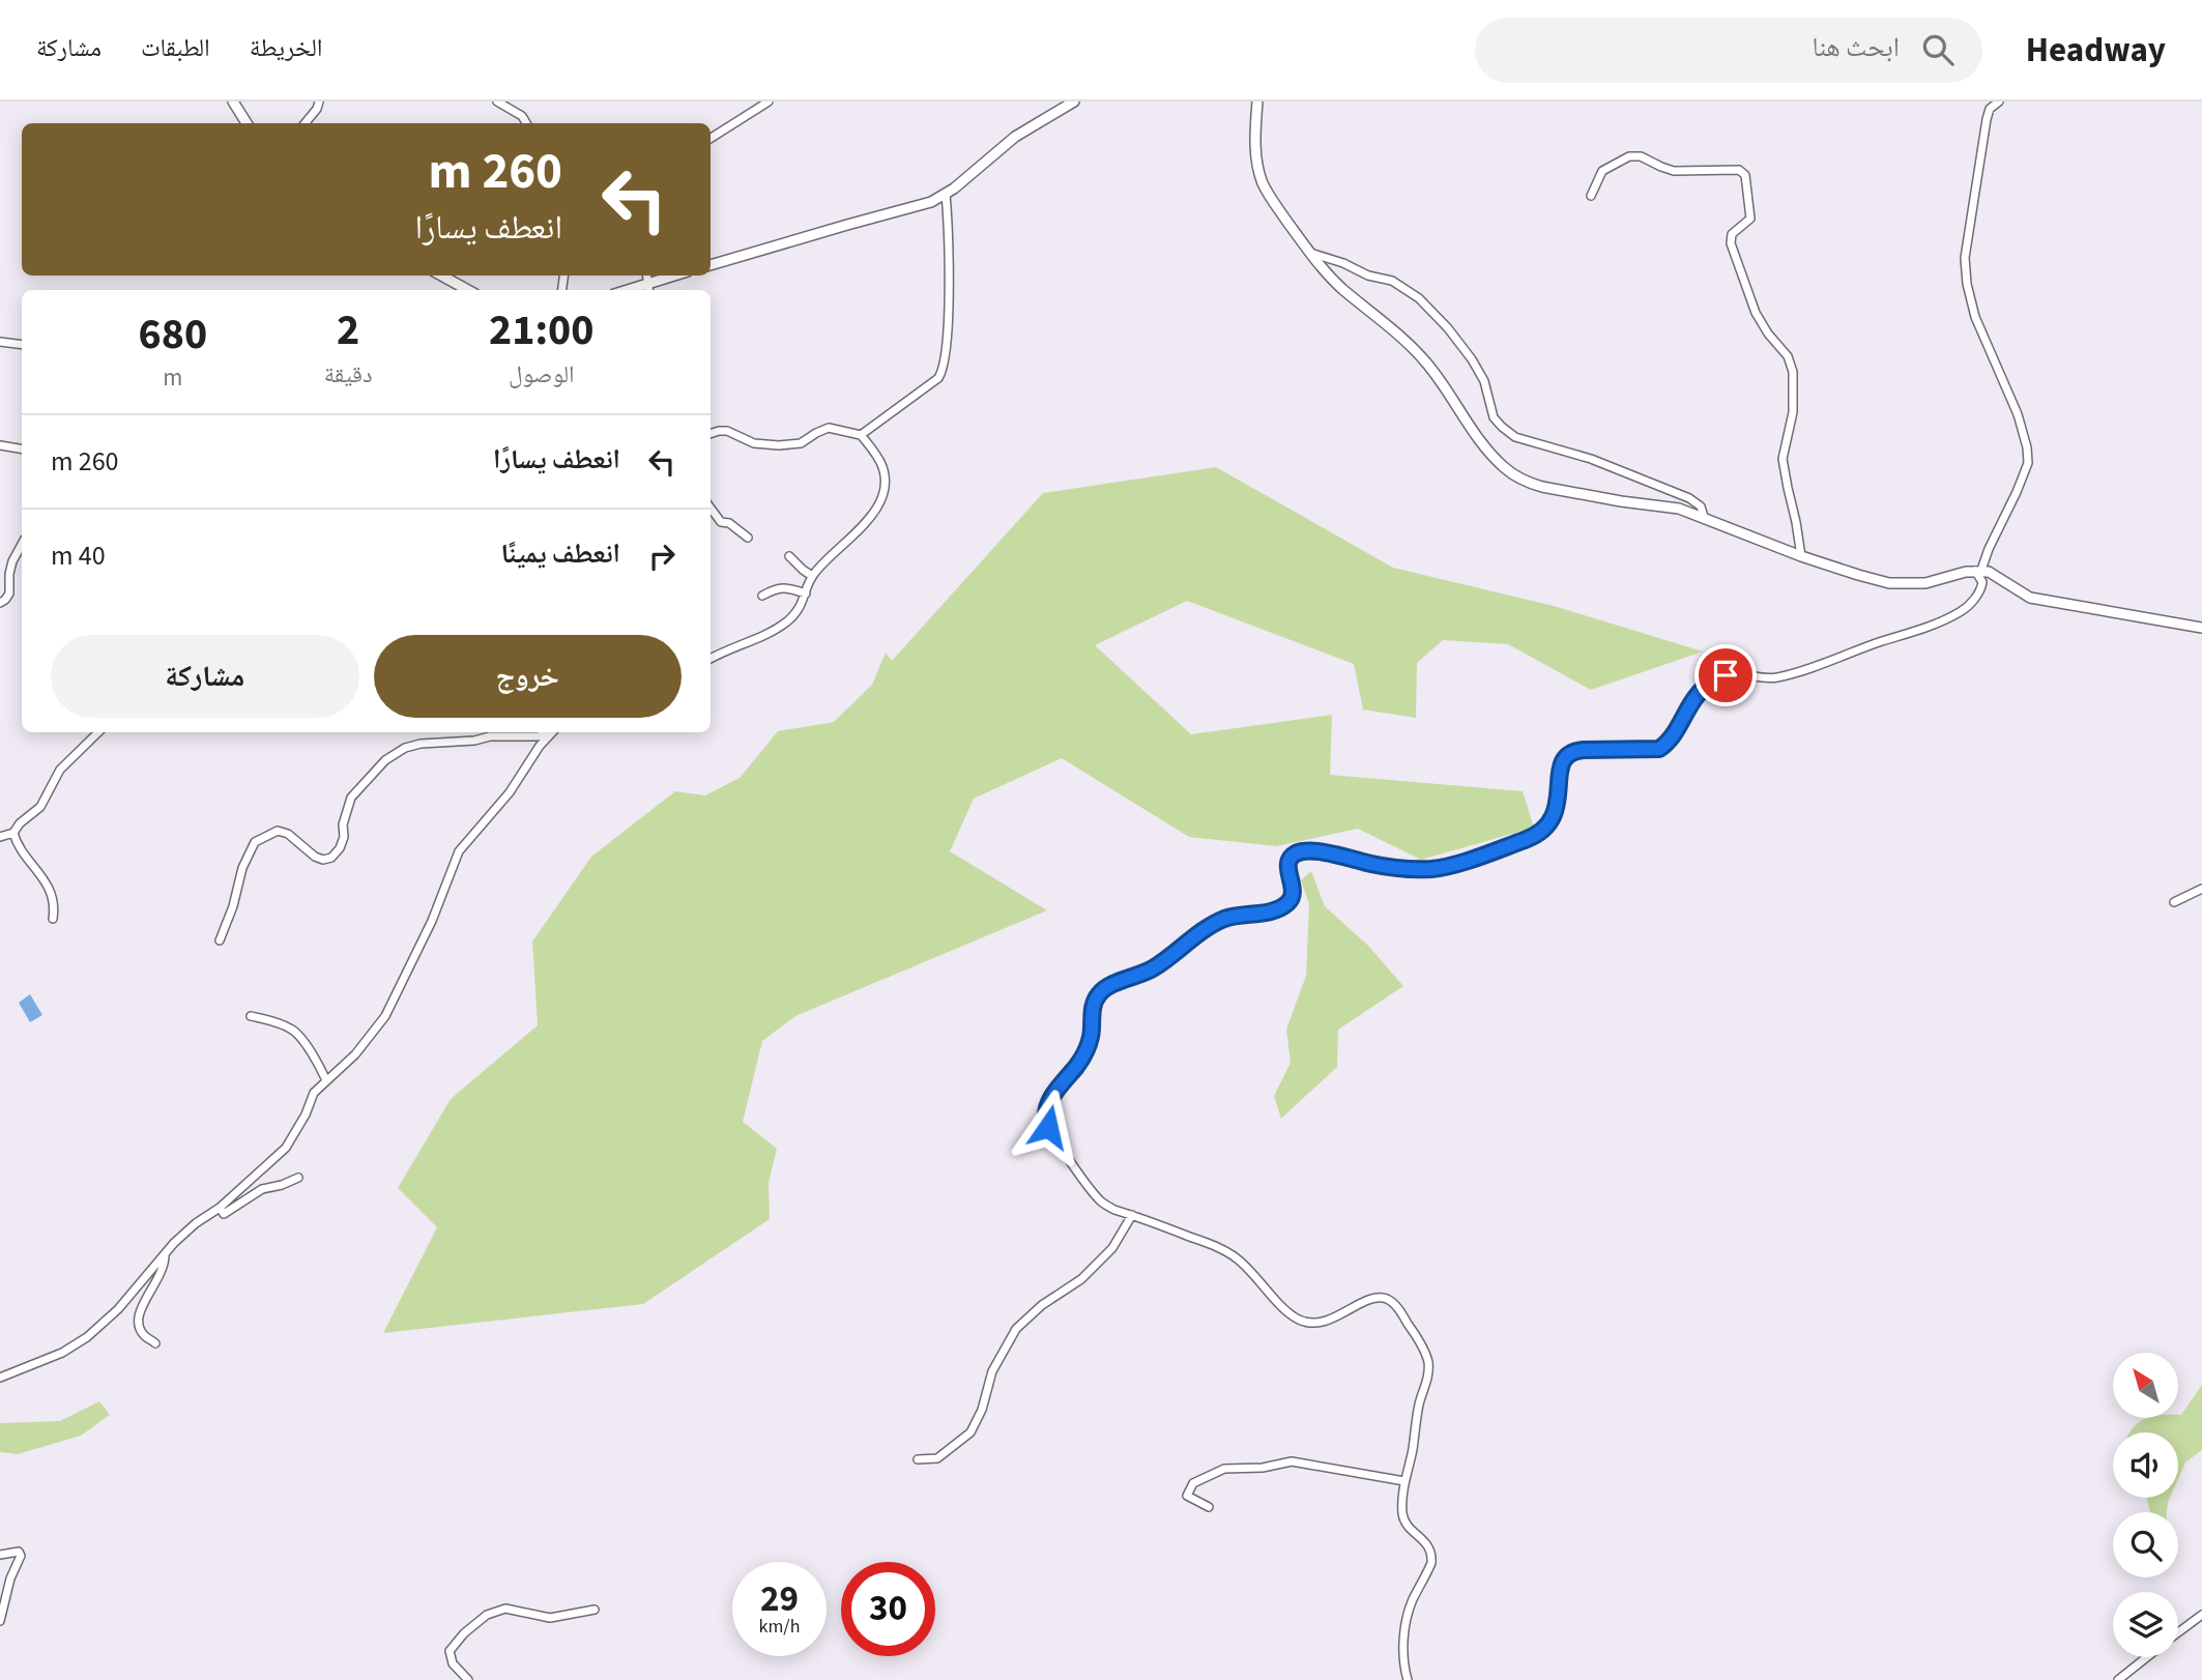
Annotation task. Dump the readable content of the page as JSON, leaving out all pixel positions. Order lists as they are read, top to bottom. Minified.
{"north":"top left","page":{"header":"Headway","search":"ابحث هنا","nav":["الخريطة","الطبقات","مشاركة"],"turn":["260 m","انعطف يسارًا"],"eta":["21:00","الوصول","2","دقيقة","680","m"],"list":[{"name":"انعطف يسارًا","value":"260 m"},{"name":"انعطف يمينًا","value":"40 m"}],"buttons":["خروج","مشاركة"],"speed":"29 km/h","limit":"30"}}
